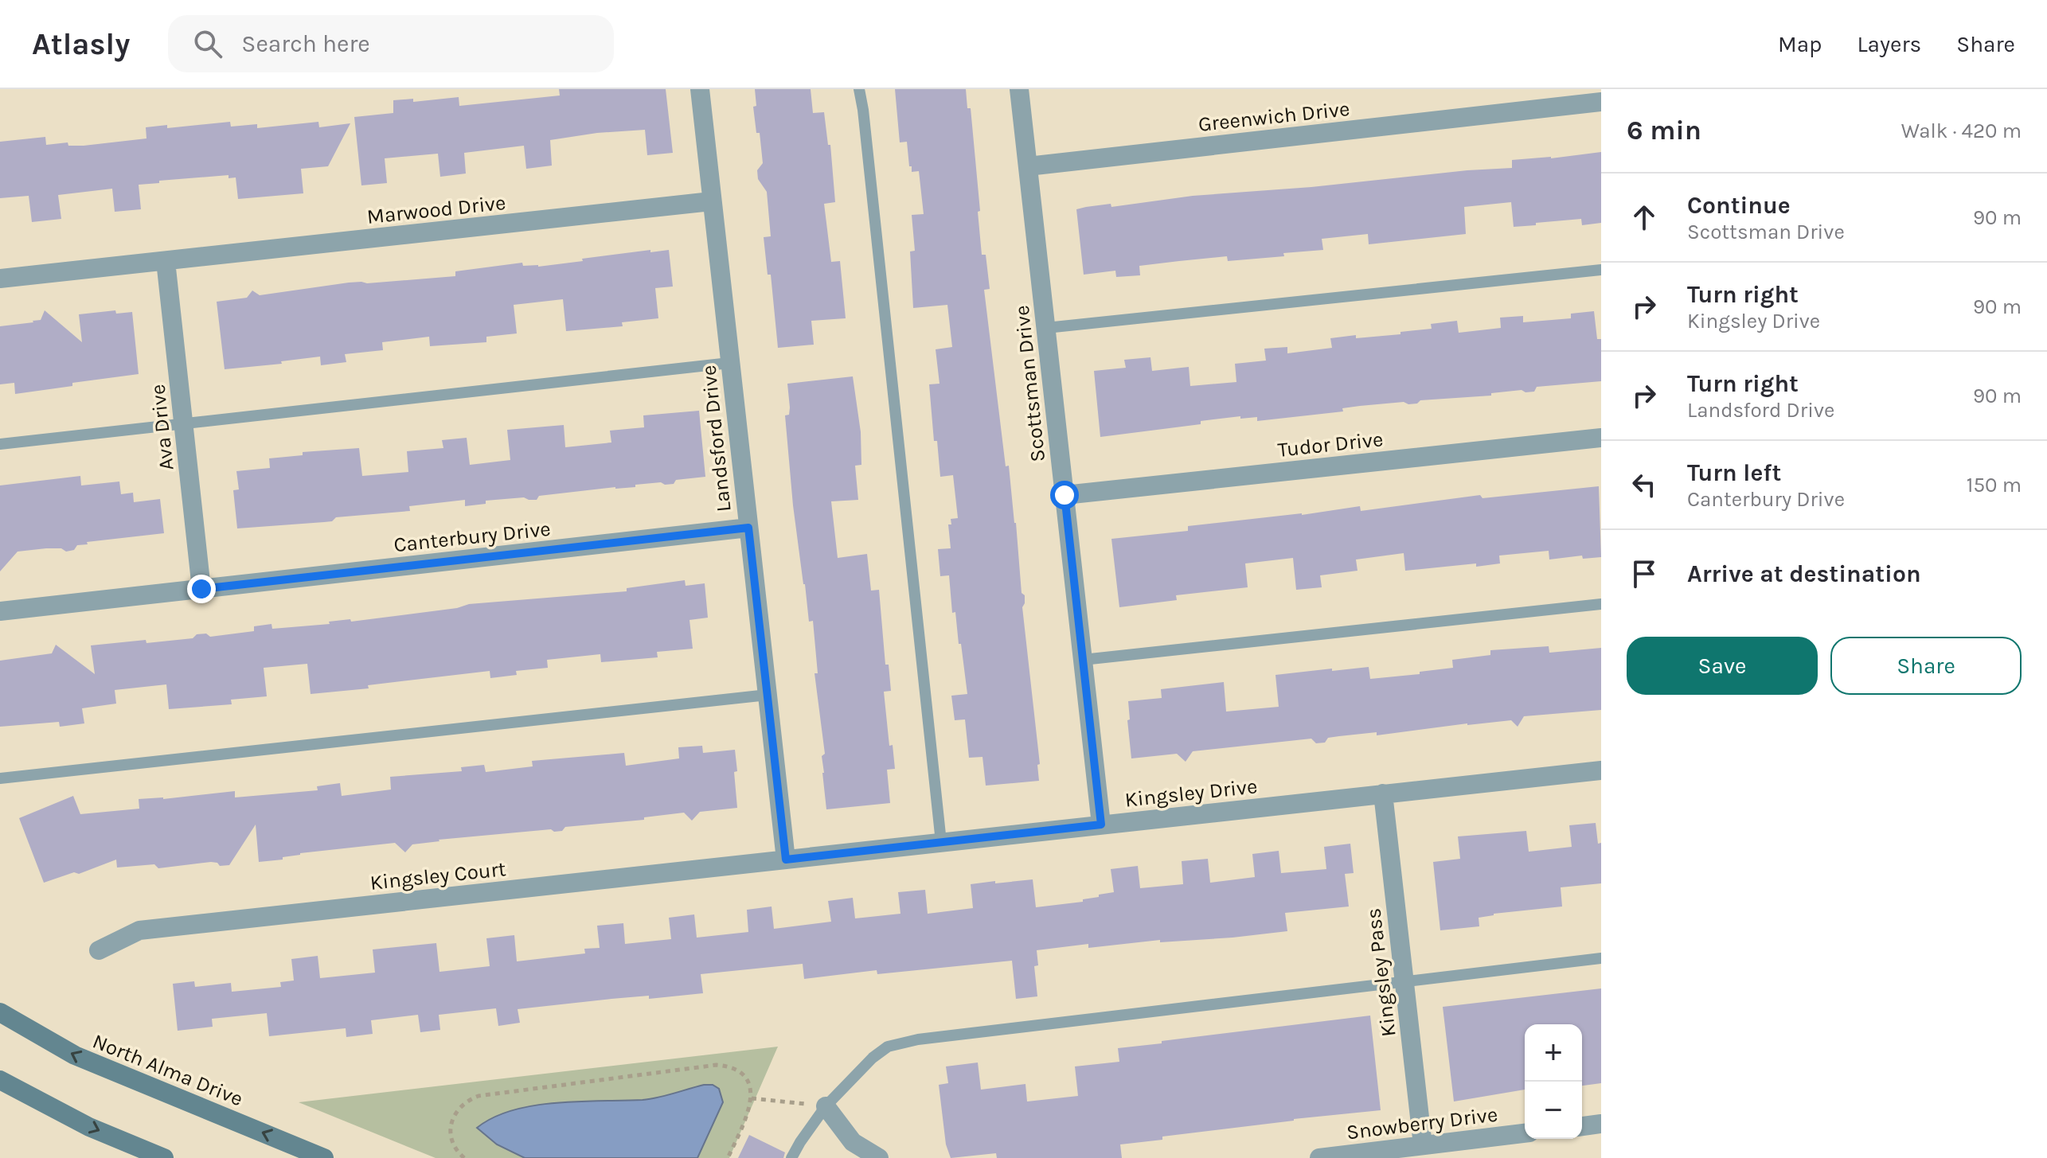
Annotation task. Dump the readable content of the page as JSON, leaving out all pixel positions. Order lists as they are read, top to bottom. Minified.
{"streets":{"main road":["North Alma Drive"],"street":["Greenwich Drive","Marwood Drive","Scottsman Drive","Ava Drive","Landsford Drive","Tudor Drive","Canterbury Drive","Kingsley Drive","Kingsley Court","Kingsley Pass","Snowberry Drive"]},"crossings":[["Greenwich Drive","Scottsman Drive"],["Marwood Drive","Ava Drive"],["Marwood Drive","Landsford Drive"],["Scottsman Drive","Tudor Drive"],["Scottsman Drive","Kingsley Drive"],["Ava Drive","Canterbury Drive"],["Landsford Drive","Canterbury Drive"],["Landsford Drive","Kingsley Drive"],["Landsford Drive","Kingsley Court"],["Kingsley Drive","Kingsley Court"],["Kingsley Drive","Kingsley Pass"],["Kingsley Pass","Snowberry Drive"]],"page":{"header":"Atlasly","search":"Search here","nav":["Map","Layers","Share"],"heading":["6 min","Walk · 420 m"],"list":[["Continue","Scottsman Drive","90 m"],["Turn right","Kingsley Drive","90 m"],["Turn right","Landsford Drive","90 m"],["Turn left","Canterbury Drive","150 m"],"Arrive at destination"],"buttons":["Save","Share"],"map_buttons":["+","−"]}}
